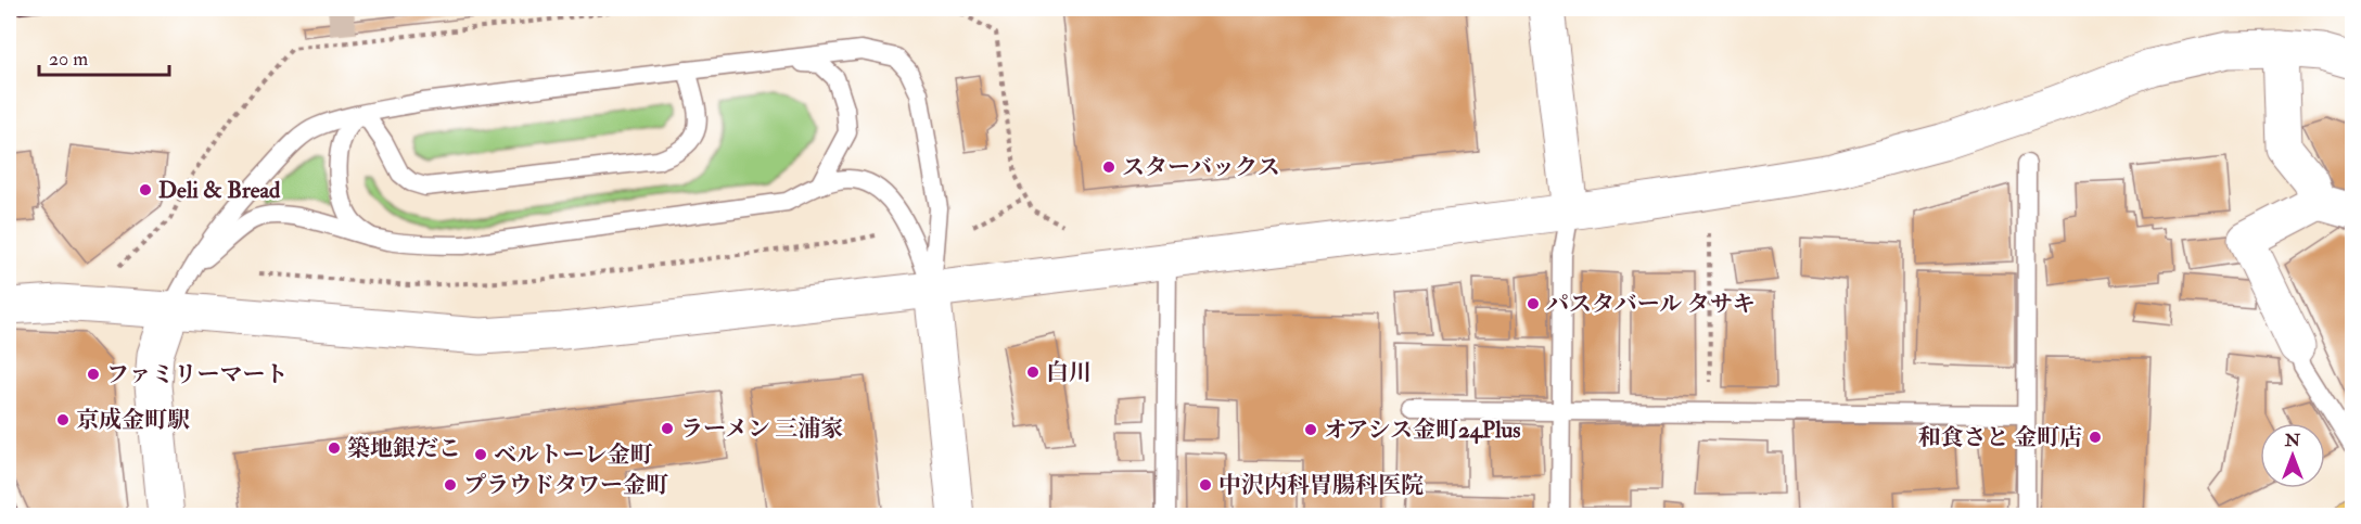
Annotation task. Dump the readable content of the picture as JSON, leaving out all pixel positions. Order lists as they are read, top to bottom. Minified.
{"places":["スターバックス","Deli & Bread","パスタバール タサキ","白川","ファミリーマート","京成金町駅","ラーメン 三浦家","オアシス金町24Plus","和食さと 金町店","築地銀だこ","ベルトーレ金町","プラウドタワー金町","中沢内科胃腸科医院"],"scale_bar":"20 m","north":"top"}
